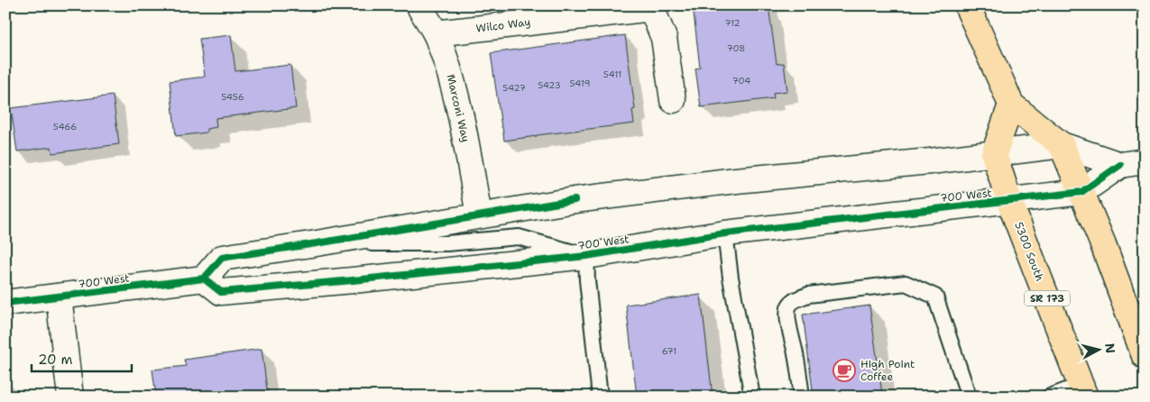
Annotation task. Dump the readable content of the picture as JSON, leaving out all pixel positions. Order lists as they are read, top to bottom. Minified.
{"streets":{"main road":["Wilco Way","Marconi Way","700 West","5300 South","SR 173"]},"crossings":[["Wilco Way","Marconi Way"],["700 West","5300 South"]],"places":{"cafe":["High Point Coffee"]},"house_numbers":["712","708","5411","704","5419","5423","5427","5456","5466","671"],"scale_bar":"20 m","north":"right"}
